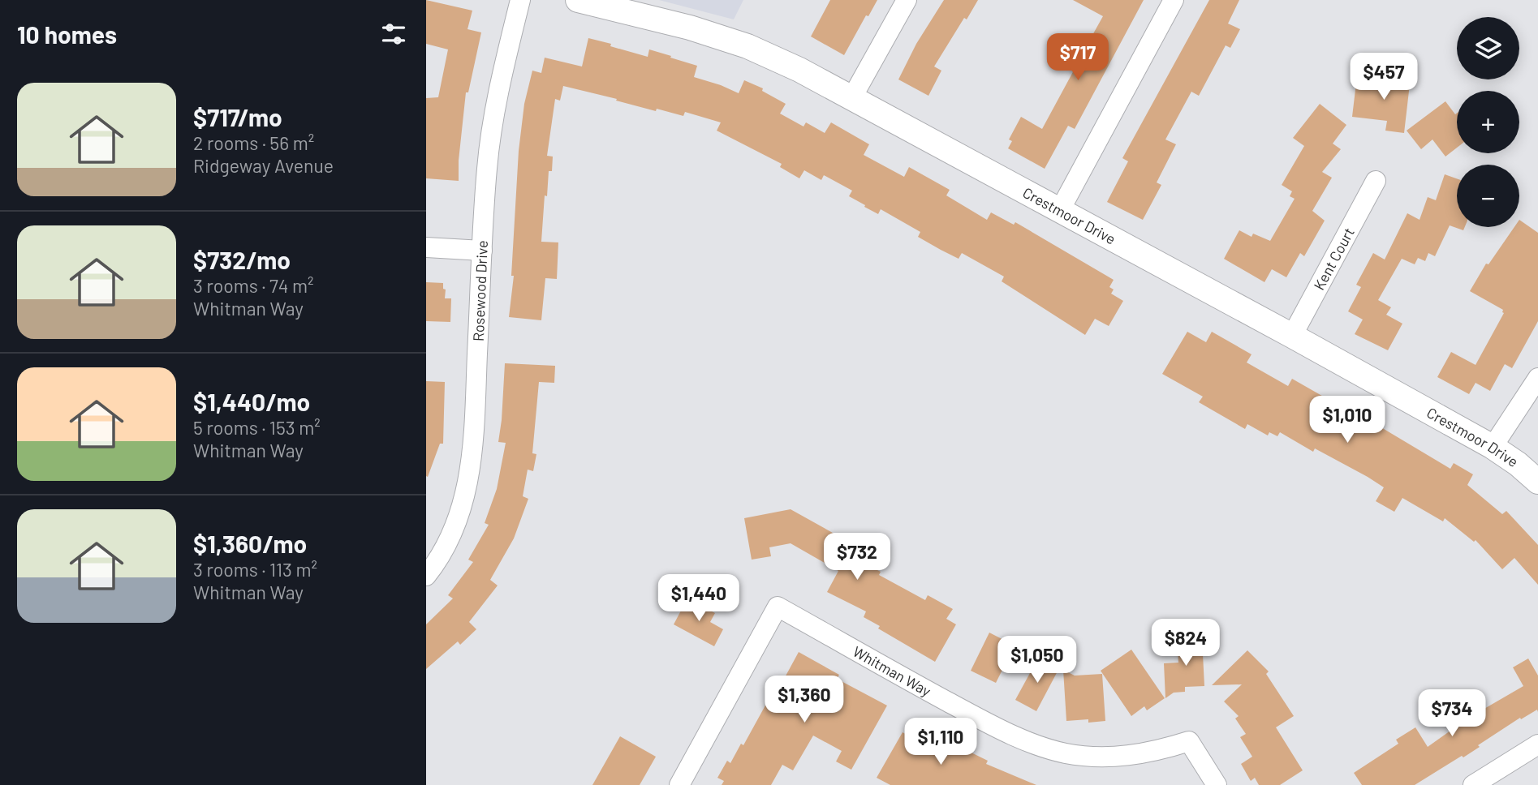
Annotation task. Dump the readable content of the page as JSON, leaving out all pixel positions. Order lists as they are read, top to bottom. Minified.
{"streets":{"street":["Crestmoor Drive","Kent Court","Rosewood Drive","Whitman Way"]},"crossings":[["Crestmoor Drive","Kent Court"]],"page":{"heading":"10 homes","map_buttons":["+","−"],"price":["$717","$457","$1,010","$732","$1,440","$824","$1,050","$1,360","$734","$1,110"],"list":[{"name":"$717/mo","note":"2 rooms · 56 m² · Ridgeway Avenue"},{"name":"$732/mo","note":"3 rooms · 74 m² · Whitman Way"},{"name":"$1,440/mo","note":"5 rooms · 153 m² · Whitman Way"},{"name":"$1,360/mo","note":"3 rooms · 113 m² · Whitman Way"}]}}
